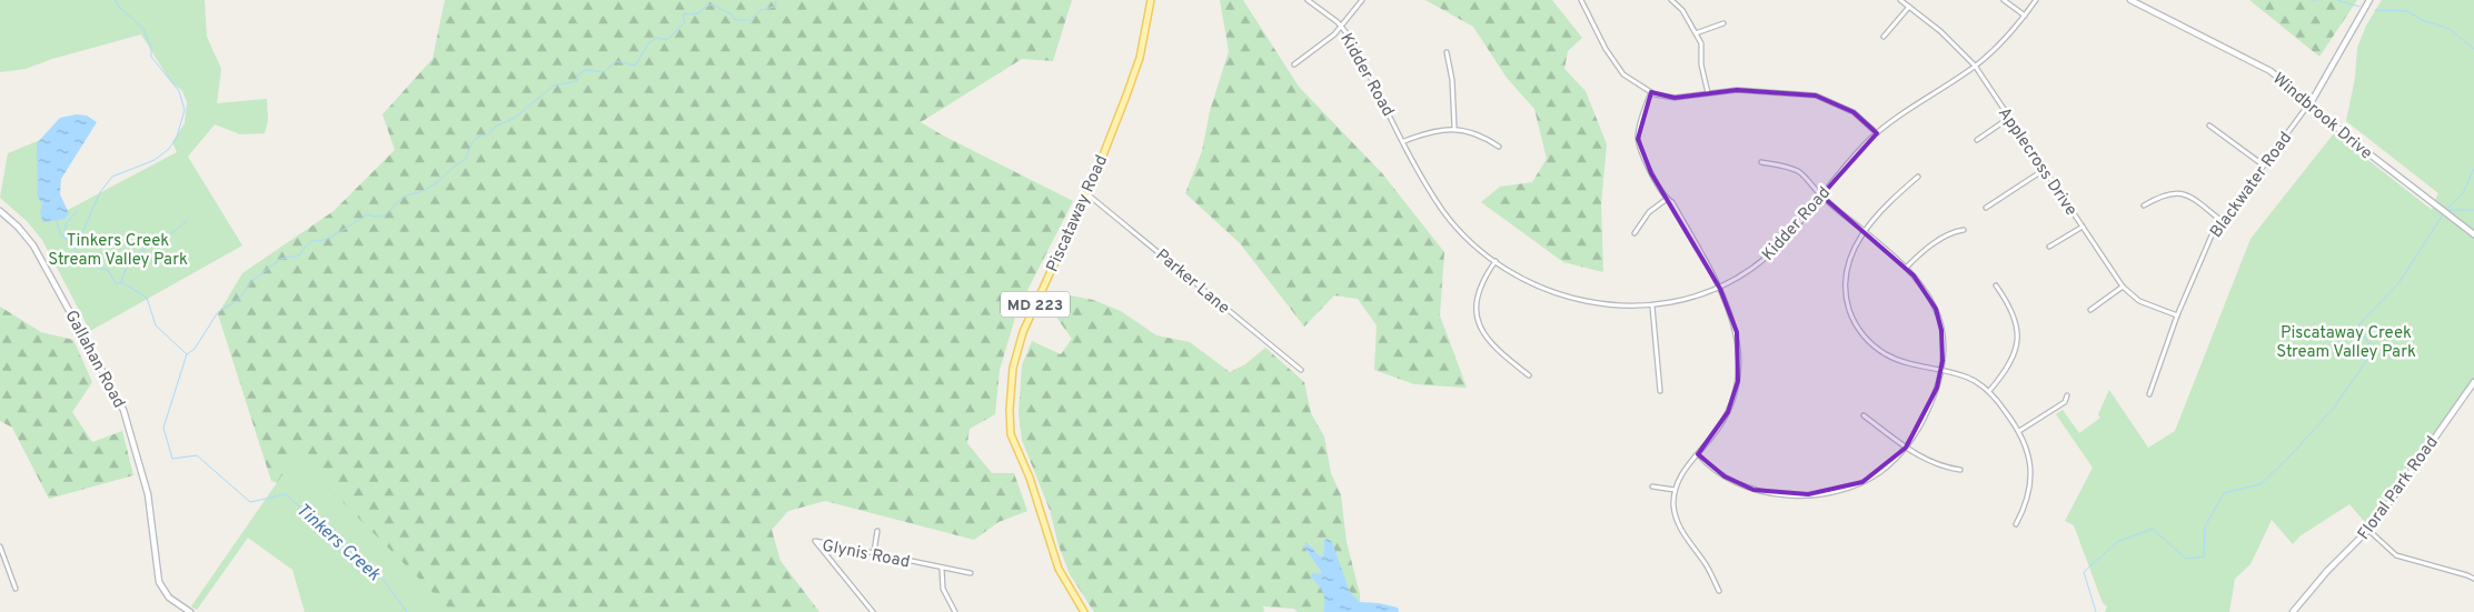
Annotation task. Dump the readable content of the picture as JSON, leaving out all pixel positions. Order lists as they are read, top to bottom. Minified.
{"streets":{"main road":["Piscataway Road","MD 223"],"street":["Kidder Road","Windbrook Drive","Applecross Drive","Blackwater Road","Parker Lane","Gallahan Road","Floral Park Road","Glynis Road"]},"crossings":[["Kidder Road","Applecross Drive"],["Windbrook Drive","Blackwater Road"],["Applecross Drive","Blackwater Road"],["Piscataway Road","Parker Lane"]],"water":["Tinkers Creek"],"parks":["Tinkers Creek Stream Valley Park","Piscataway Creek Stream Valley Park"]}
